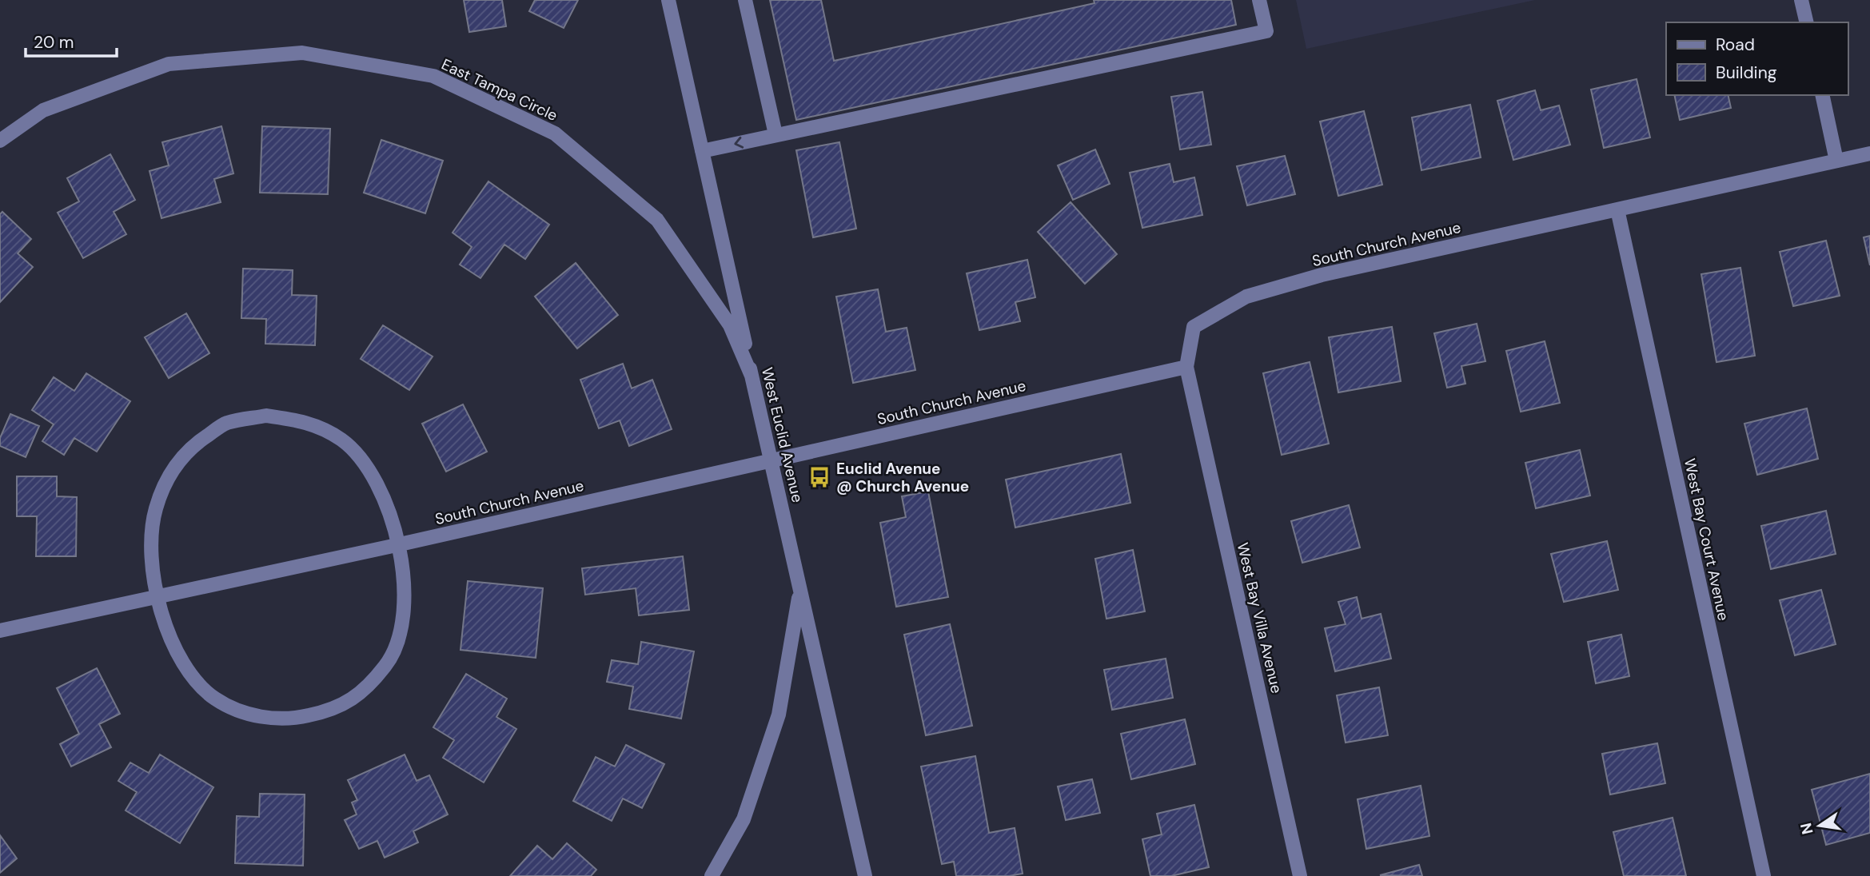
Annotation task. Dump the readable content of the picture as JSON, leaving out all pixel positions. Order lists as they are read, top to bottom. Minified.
{"streets":{"street":["East Tampa Circle","South Church Avenue","West Euclid Avenue","West Bay Court Avenue","West Bay Villa Avenue"]},"crossings":[["East Tampa Circle","West Euclid Avenue"],["South Church Avenue","West Euclid Avenue"],["South Church Avenue","West Bay Court Avenue"],["South Church Avenue","West Bay Villa Avenue"]],"places":{"bus stop":["Euclid Avenue @ Church Avenue"]},"legend":["Road","Building"],"scale_bar":"20 m","north":"left"}
